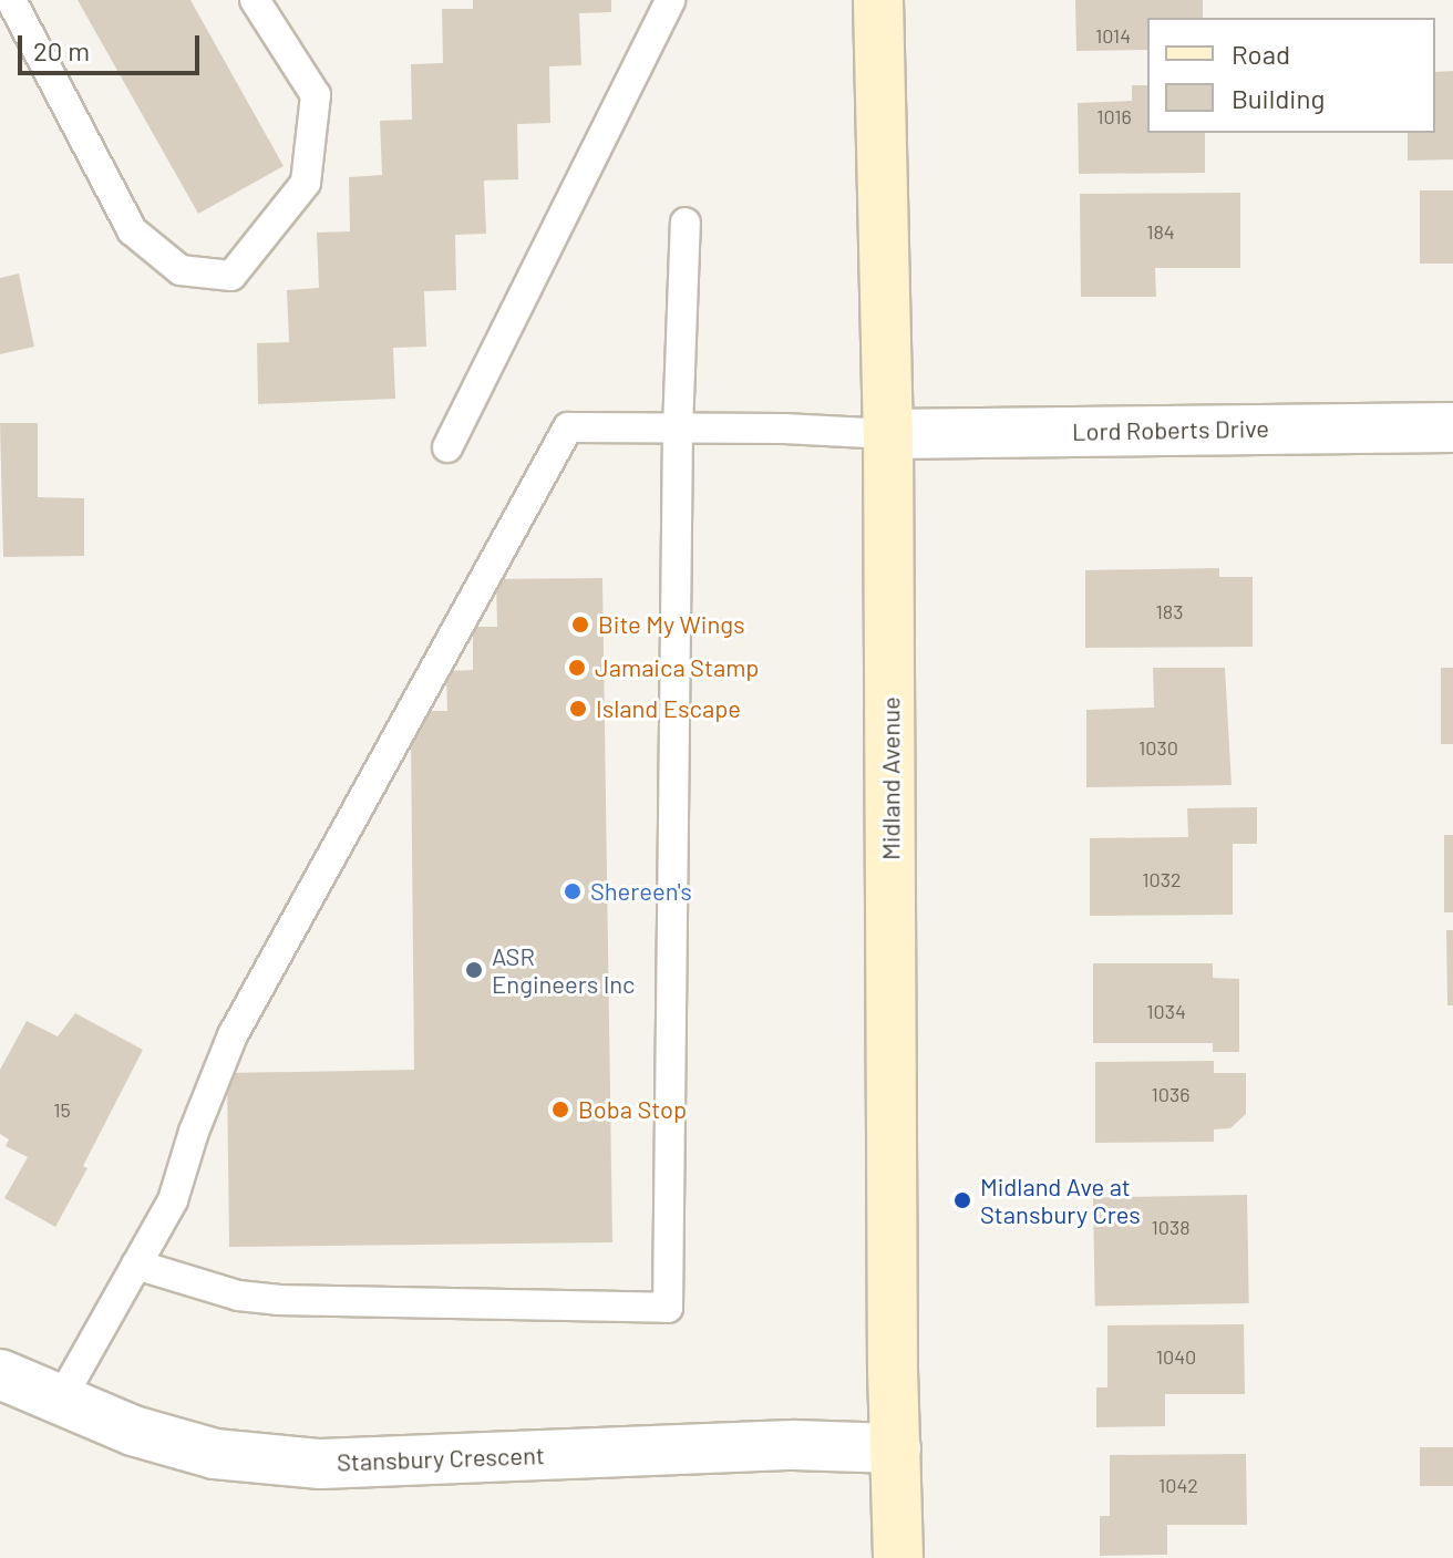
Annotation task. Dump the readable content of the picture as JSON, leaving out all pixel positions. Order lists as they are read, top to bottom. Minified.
{"streets":{"main road":["Midland Avenue"],"street":["Lord Roberts Drive","Stansbury Crescent"]},"crossings":[["Lord Roberts Drive","Midland Avenue"],["Midland Avenue","Stansbury Crescent"]],"places":["Bite My Wings","Jamaica Stamp","Island Escape","Shereen's","ASR Engineers Inc","Boba Stop","Midland Ave at Stansbury Cres"],"house_numbers":["1014","1016","184","183","1030","1032","1034","1036","15","1038","1040","1042"],"legend":["Road","Building"],"scale_bar":"20 m"}
